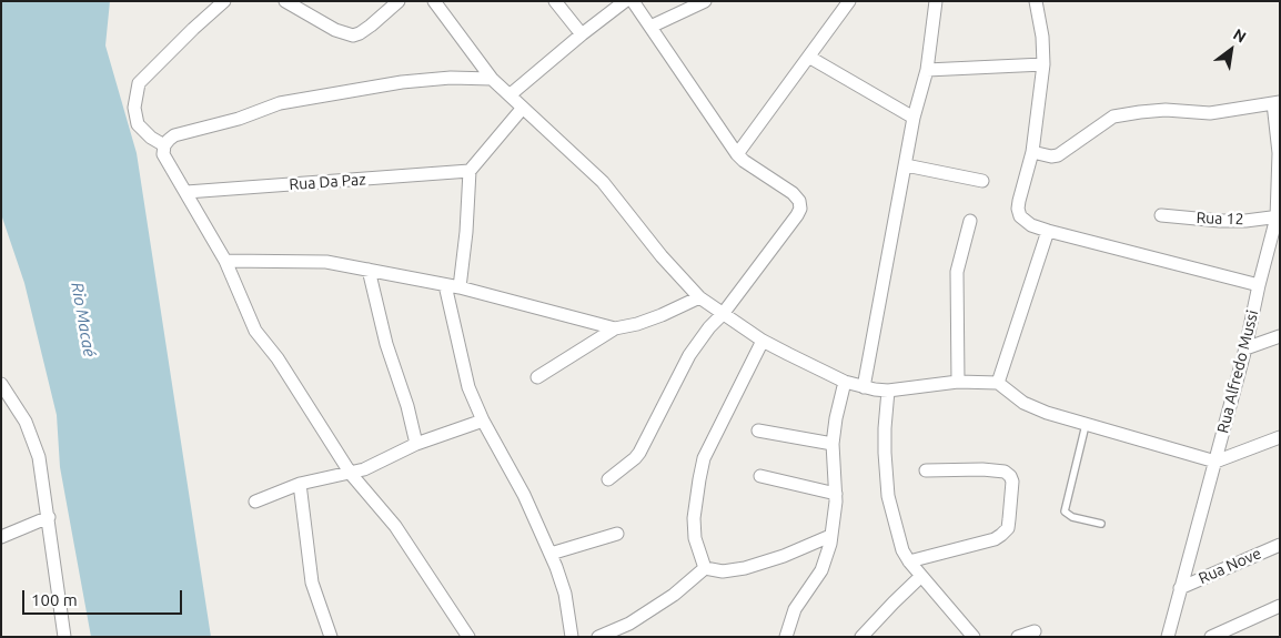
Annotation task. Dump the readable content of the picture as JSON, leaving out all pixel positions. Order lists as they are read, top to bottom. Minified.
{"streets":{"street":["Rua Da Paz","Rua 12","Rua Alfredo Mussi","Rua Nove"]},"crossings":[["Rua 12","Rua Alfredo Mussi"],["Rua Alfredo Mussi","Rua Nove"]],"water":["Rio Macaé"],"scale_bar":"100 m","north":"top right"}
